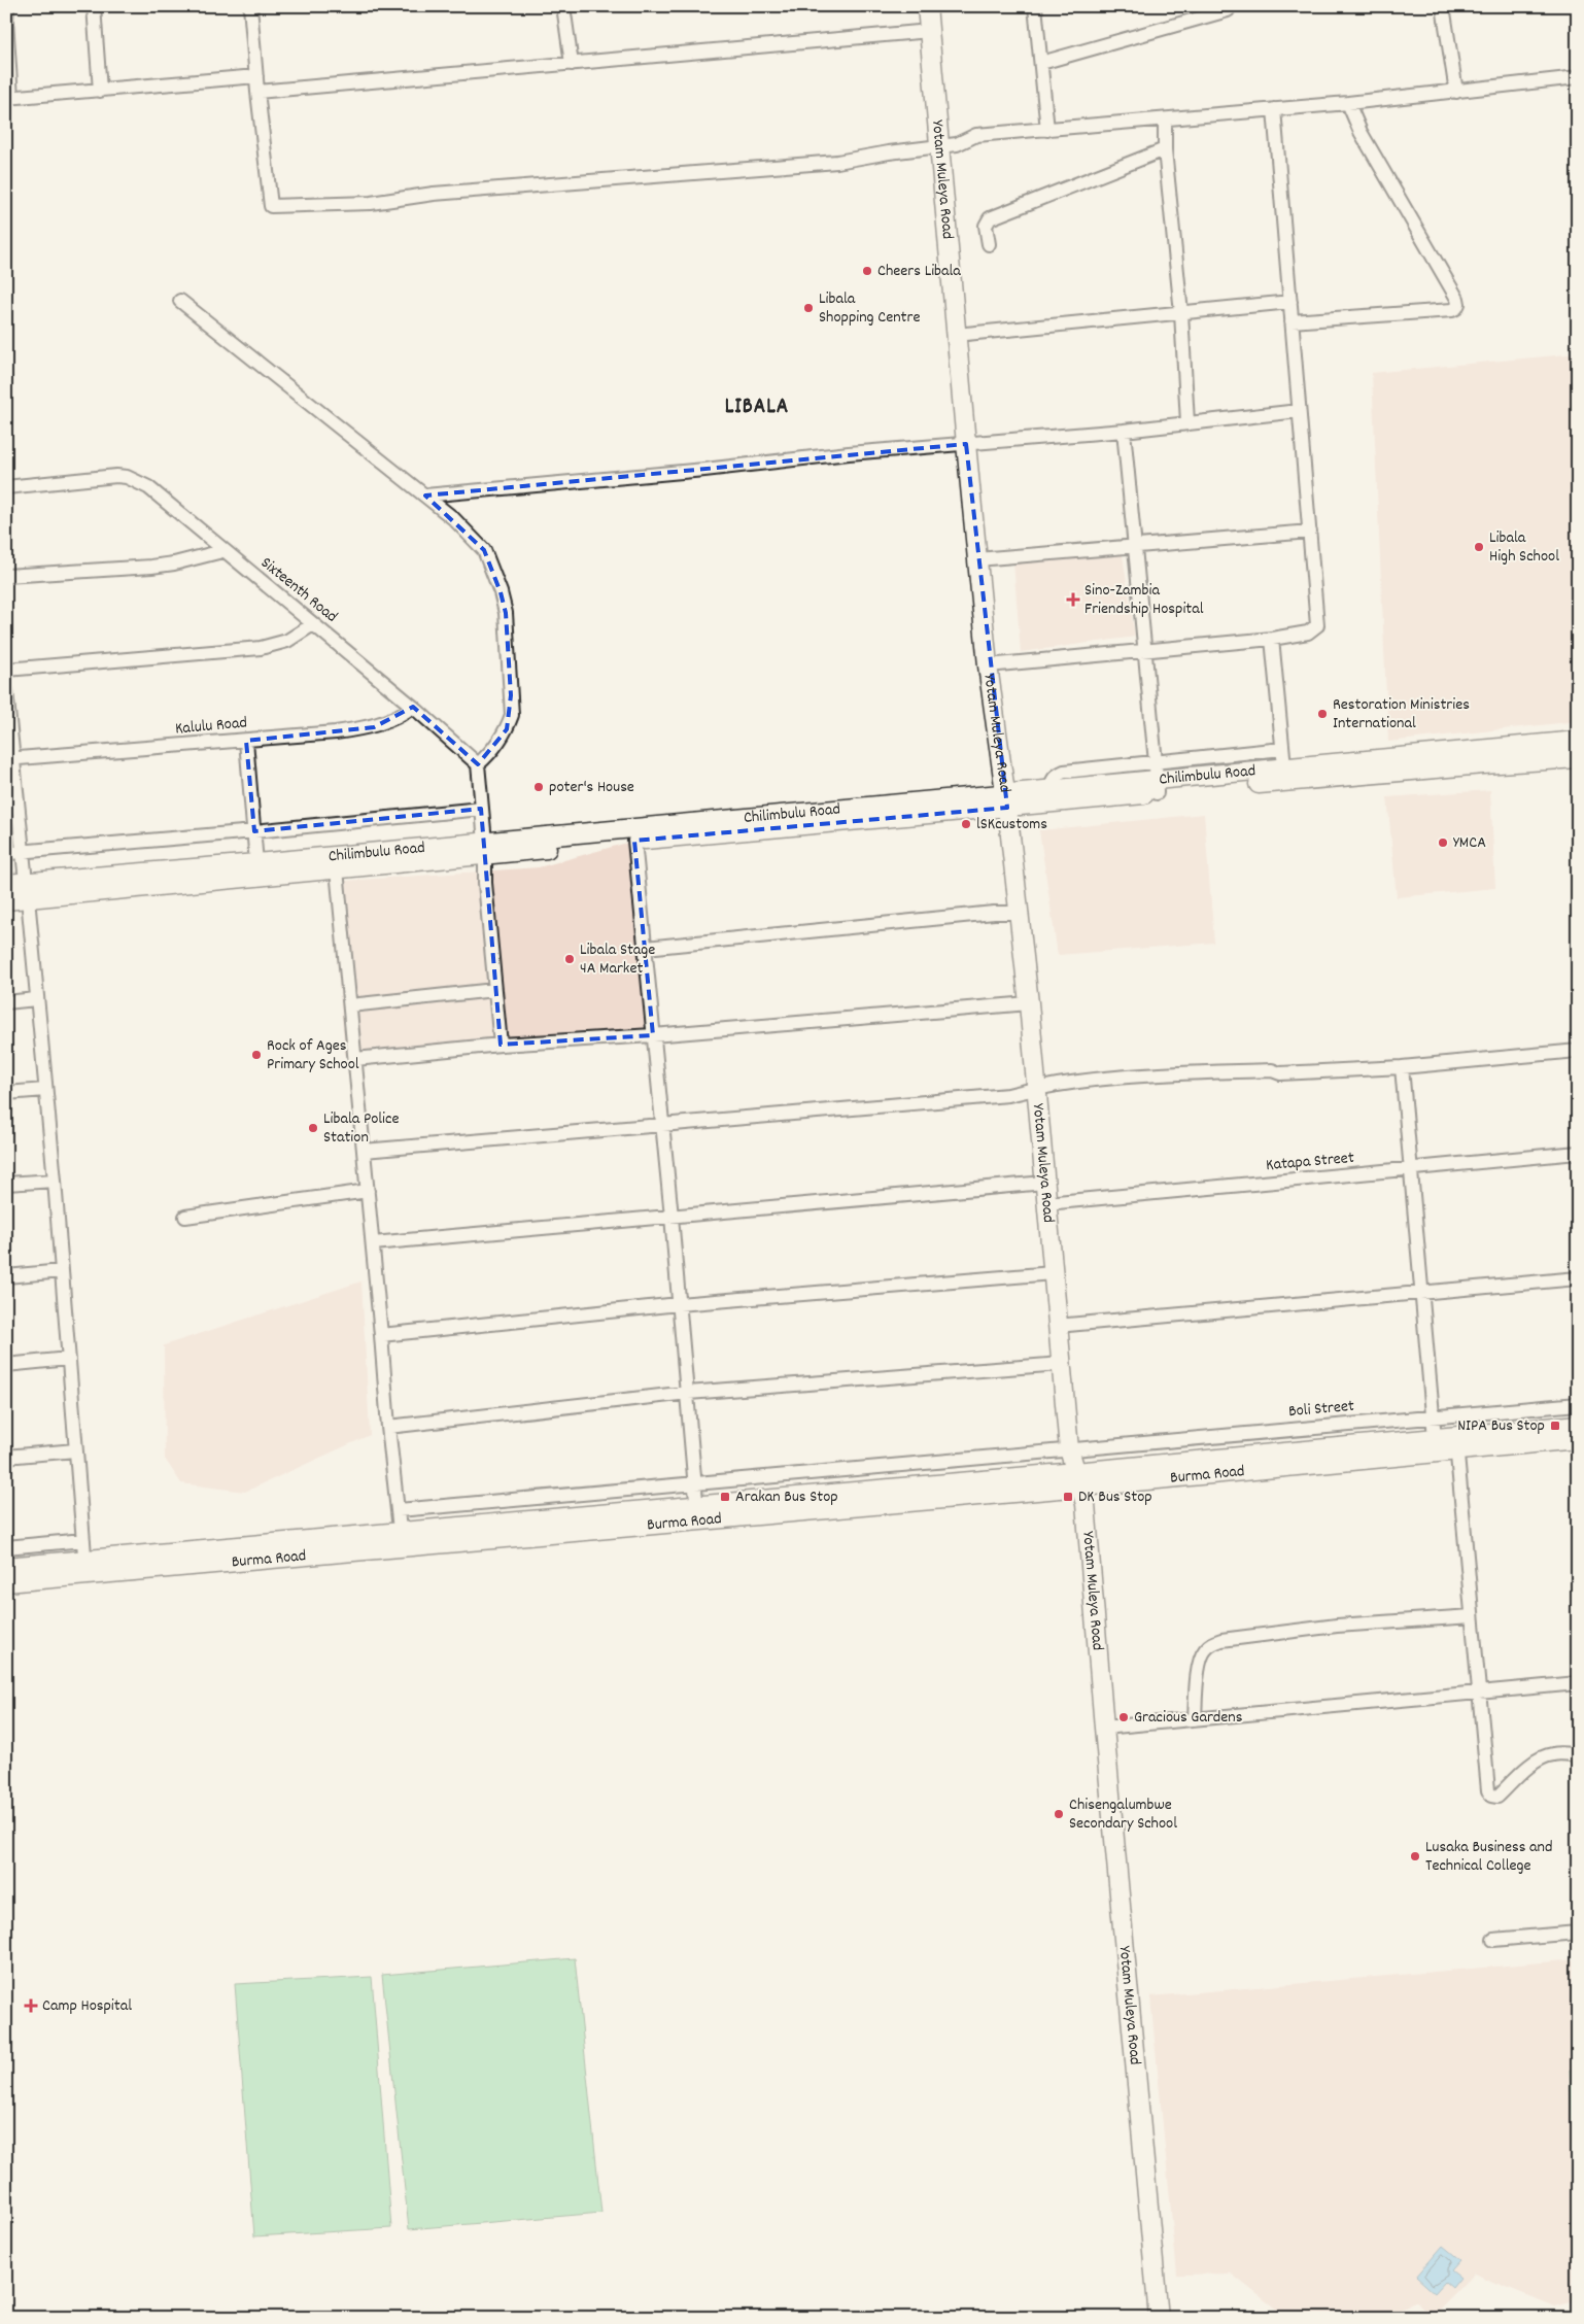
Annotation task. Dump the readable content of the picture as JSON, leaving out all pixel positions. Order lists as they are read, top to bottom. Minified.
{"streets":{"main road":["Yotam Muleya Road","Chilimbulu Road","Burma Road"],"street":["Sixteenth Road","Kalulu Road","Katapa Street","Boli Street"]},"crossings":[["Yotam Muleya Road","Chilimbulu Road"],["Yotam Muleya Road","Katapa Street"],["Yotam Muleya Road","Boli Street"],["Yotam Muleya Road","Burma Road"],["Sixteenth Road","Kalulu Road"]],"districts":["LIBALA"],"places":{"other":["Cheers Libala","Libala Shopping Centre","Libala High School","Restoration Ministries International","poter's House","lSKcustoms","YMCA","Libala Stage 4A Market","Rock of Ages Primary School","Libala Police Station","Gracious Gardens","Chisengalumbwe Secondary School","Lusaka Business and Technical College"],"health":["Sino-Zambia Friendship Hospital","Camp Hospital"],"transit":["NIPA Bus Stop","Arakan Bus Stop","DK Bus Stop"]}}
